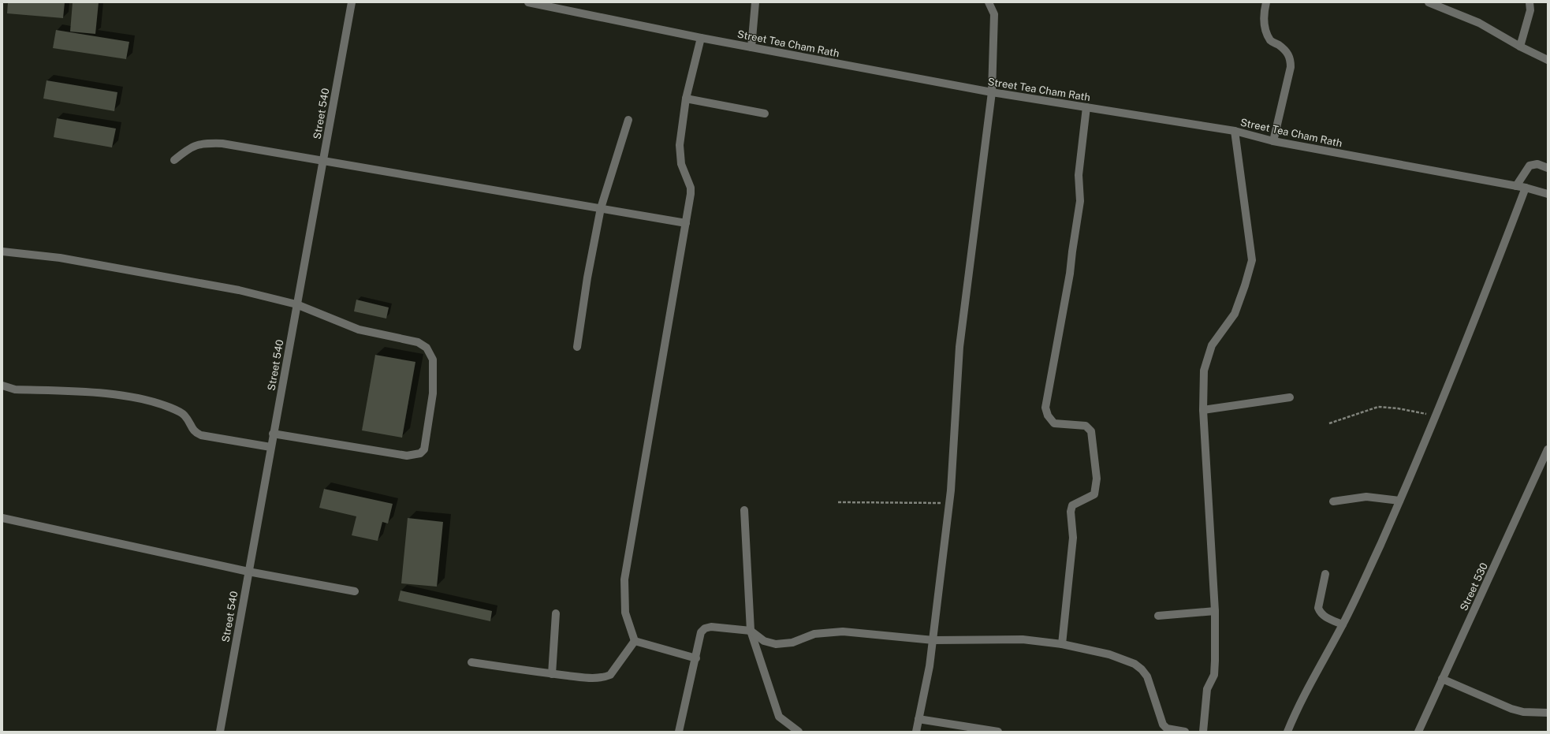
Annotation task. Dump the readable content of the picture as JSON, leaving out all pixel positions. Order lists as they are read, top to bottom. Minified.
{"streets":{"street":["Street Tea Cham Rath","Street 540","Street 530"]}}
